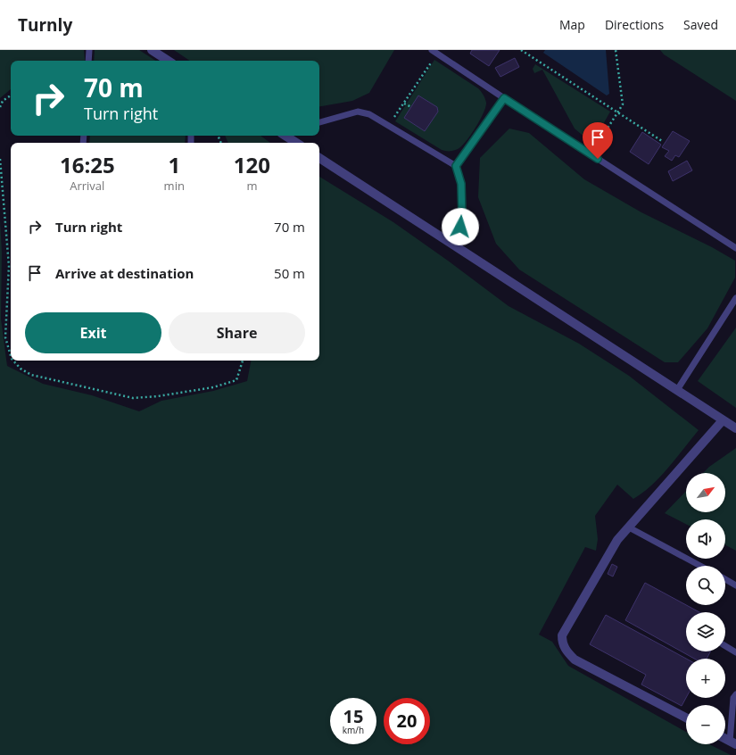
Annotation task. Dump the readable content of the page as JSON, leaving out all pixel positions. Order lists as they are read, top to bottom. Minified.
{"north":"top right","page":{"header":"Turnly","nav":["Map","Directions","Saved"],"turn":["70 m","Turn right"],"eta":["16:25","Arrival","1","min","120","m"],"list":[{"name":"Turn right","value":"70 m"},{"name":"Arrive at destination","value":"50 m"}],"buttons":["Exit","Share"],"map_buttons":["+","−"],"speed":"15 km/h","limit":"20"}}
